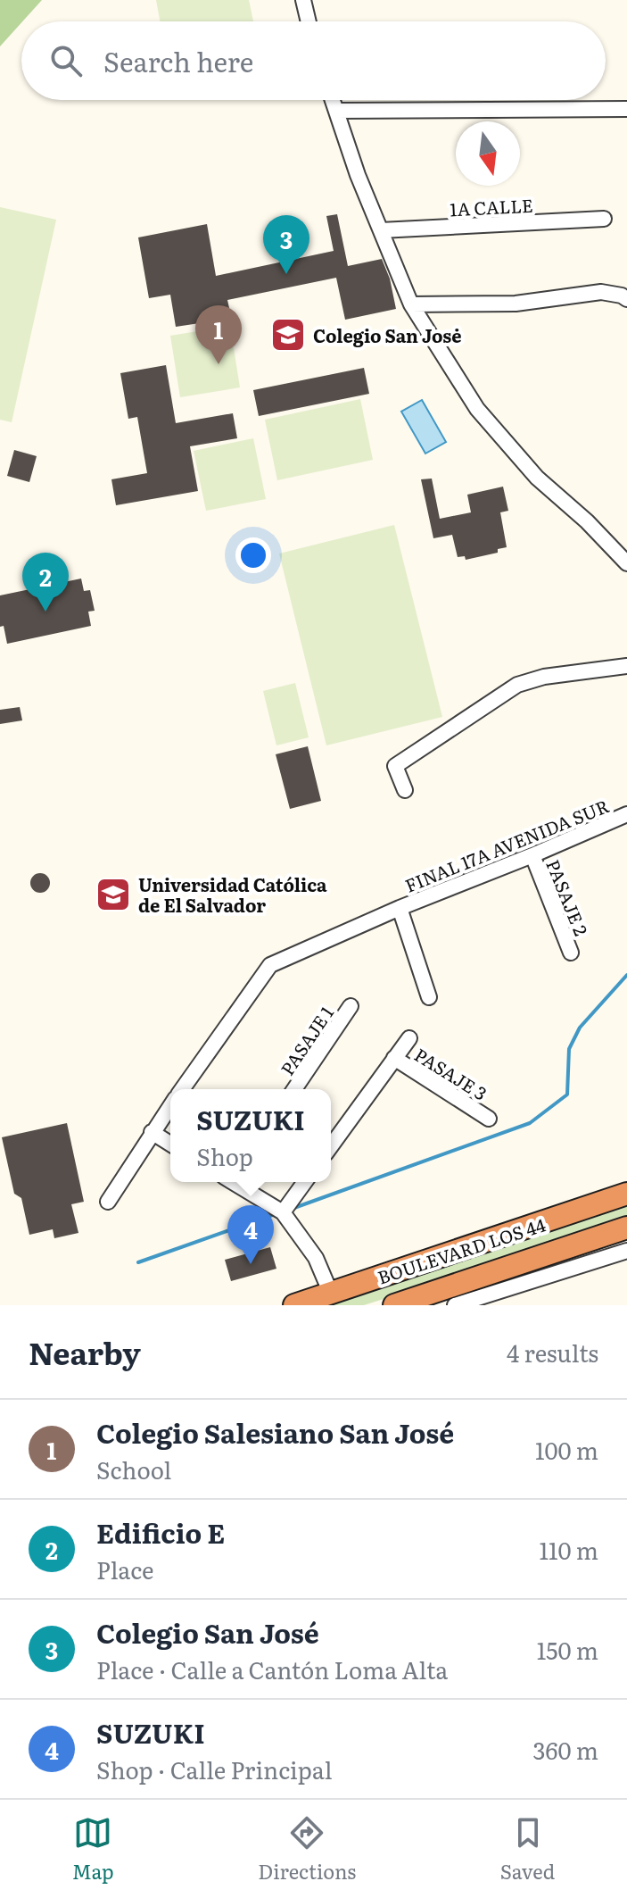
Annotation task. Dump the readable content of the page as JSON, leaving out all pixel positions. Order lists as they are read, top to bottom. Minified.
{"streets":{"highway":["BOULEVARD LOS 44"],"street":["1A CALLE","FINAL 17A AVENIDA SUR","PASAJE 2","PASAJE 1","PASAJE 3"]},"crossings":[["FINAL 17A AVENIDA SUR","PASAJE 2"]],"places":{"school or university":["Colegio San Josė","Universidad Católica de El Salvador"]},"north":"bottom","page":{"search":"Search here","pins":["3","1","2","4"],"popup":["SUZUKI","Shop"],"heading":["Nearby","4 results"],"list":[{"mark":"1","name":"Colegio Salesiano San José","note":"School","value":"100 m"},{"mark":"2","name":"Edificio E","note":"Place","value":"110 m"},{"mark":"3","name":"Colegio San José","note":"Place · Calle a Cantón Loma Alta","value":"150 m"},{"mark":"4","name":"SUZUKI","note":"Shop · Calle Principal","value":"360 m"}],"nav":["Map","Directions","Saved"]}}
